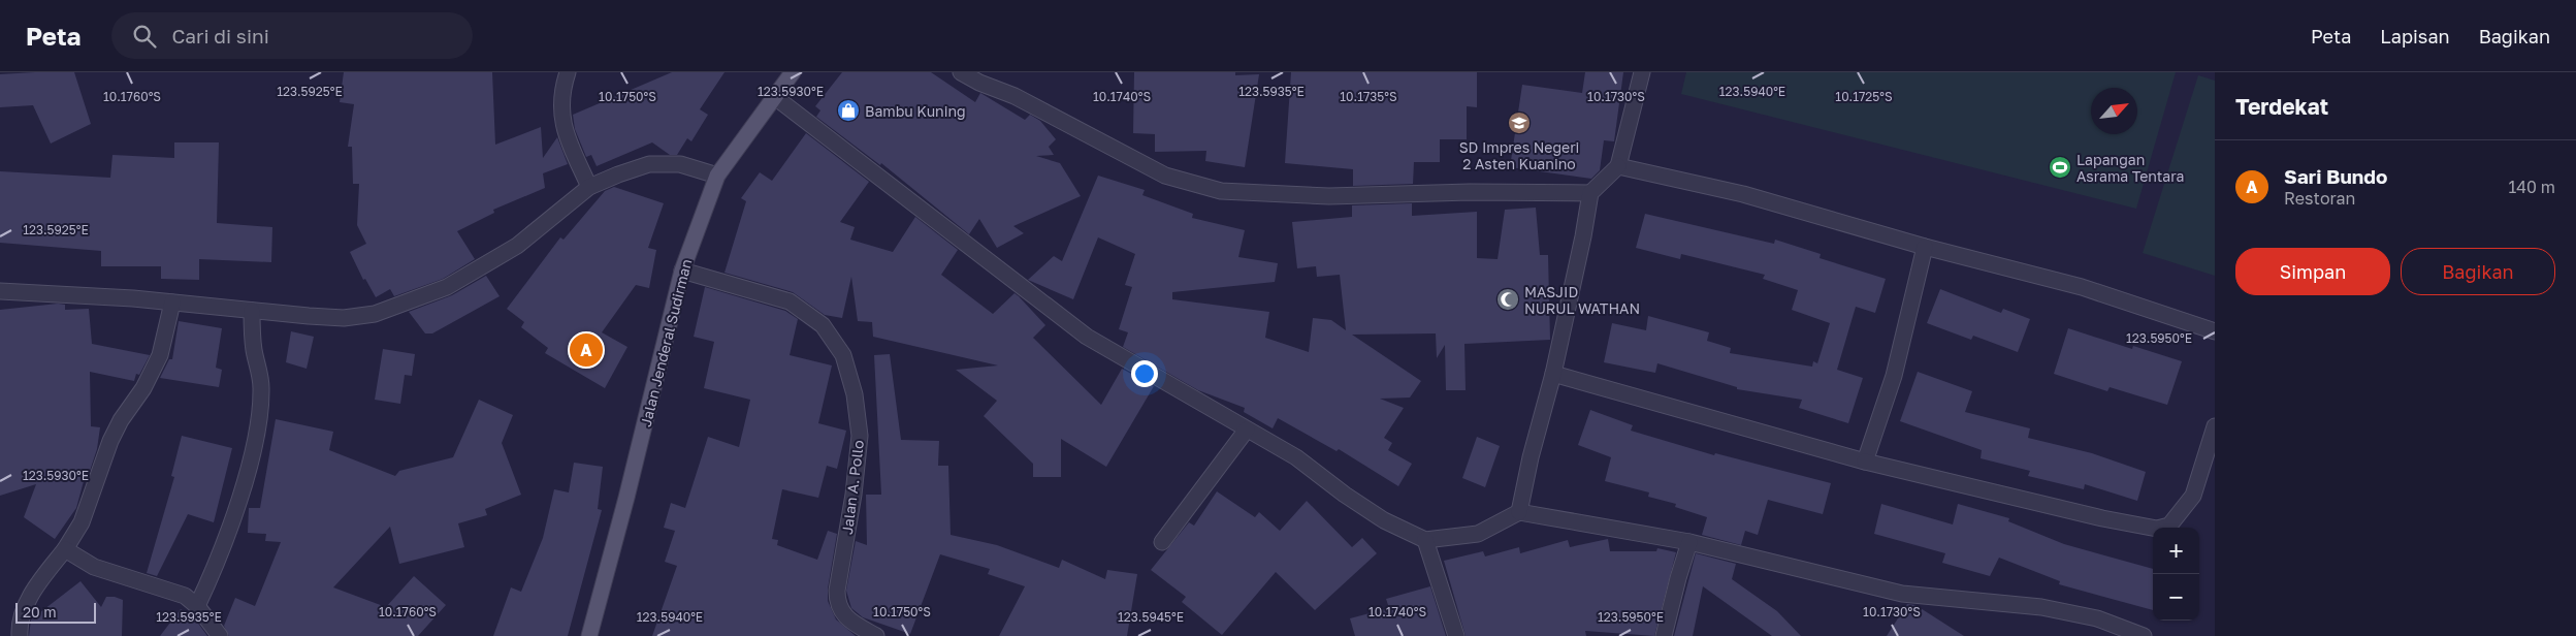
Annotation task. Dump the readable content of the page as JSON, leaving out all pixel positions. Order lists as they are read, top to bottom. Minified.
{"streets":{"main road":["Jalan Jenderal Sudirman"],"street":["Jalan A. Pollo"]},"crossings":[["Jalan Jenderal Sudirman","Jalan A. Pollo"]],"places":{"shop":["Bambu Kuning"],"school or university":["SD Impres Negeri 2 Asten Kuanino"],"sports":["Lapangan Asrama Tentara"],"mosque":["MASJID NURUL WATHAN"]},"scale_bar":"20 m","north":"top right","page":{"header":"Peta","search":"Cari di sini","nav":["Peta","Lapisan","Bagikan"],"heading":"Terdekat","list":[{"mark":"A","name":"Sari Bundo","note":"Restoran","value":"140 m"}],"buttons":["Simpan","Bagikan"],"pins":"A","map_buttons":["+","−"],"scale":"20 m"},"coordinates":["123.5925°E","123.5930°E","123.5935°E","123.5940°E","10.1760°S","10.1750°S","10.1740°S","10.1735°S","10.1730°S","10.1725°S","123.5950°E","123.5945°E"]}
